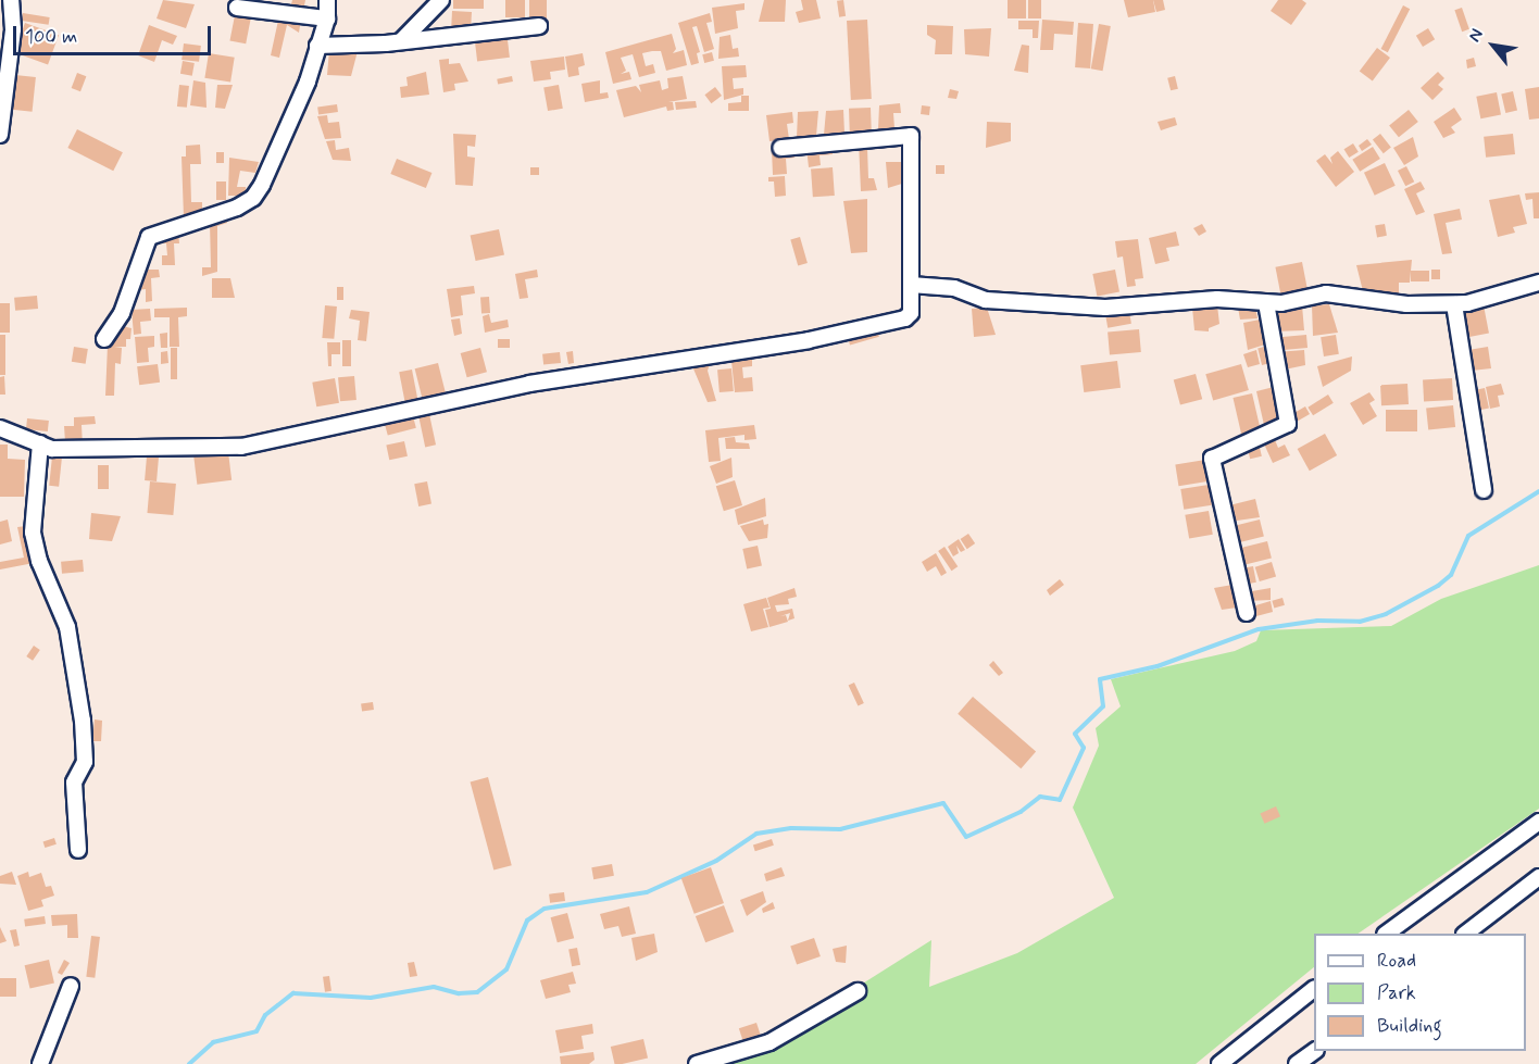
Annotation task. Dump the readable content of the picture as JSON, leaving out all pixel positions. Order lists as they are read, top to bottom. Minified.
{"legend":["Road","Park","Building"],"scale_bar":"100 m","north":"top left"}
